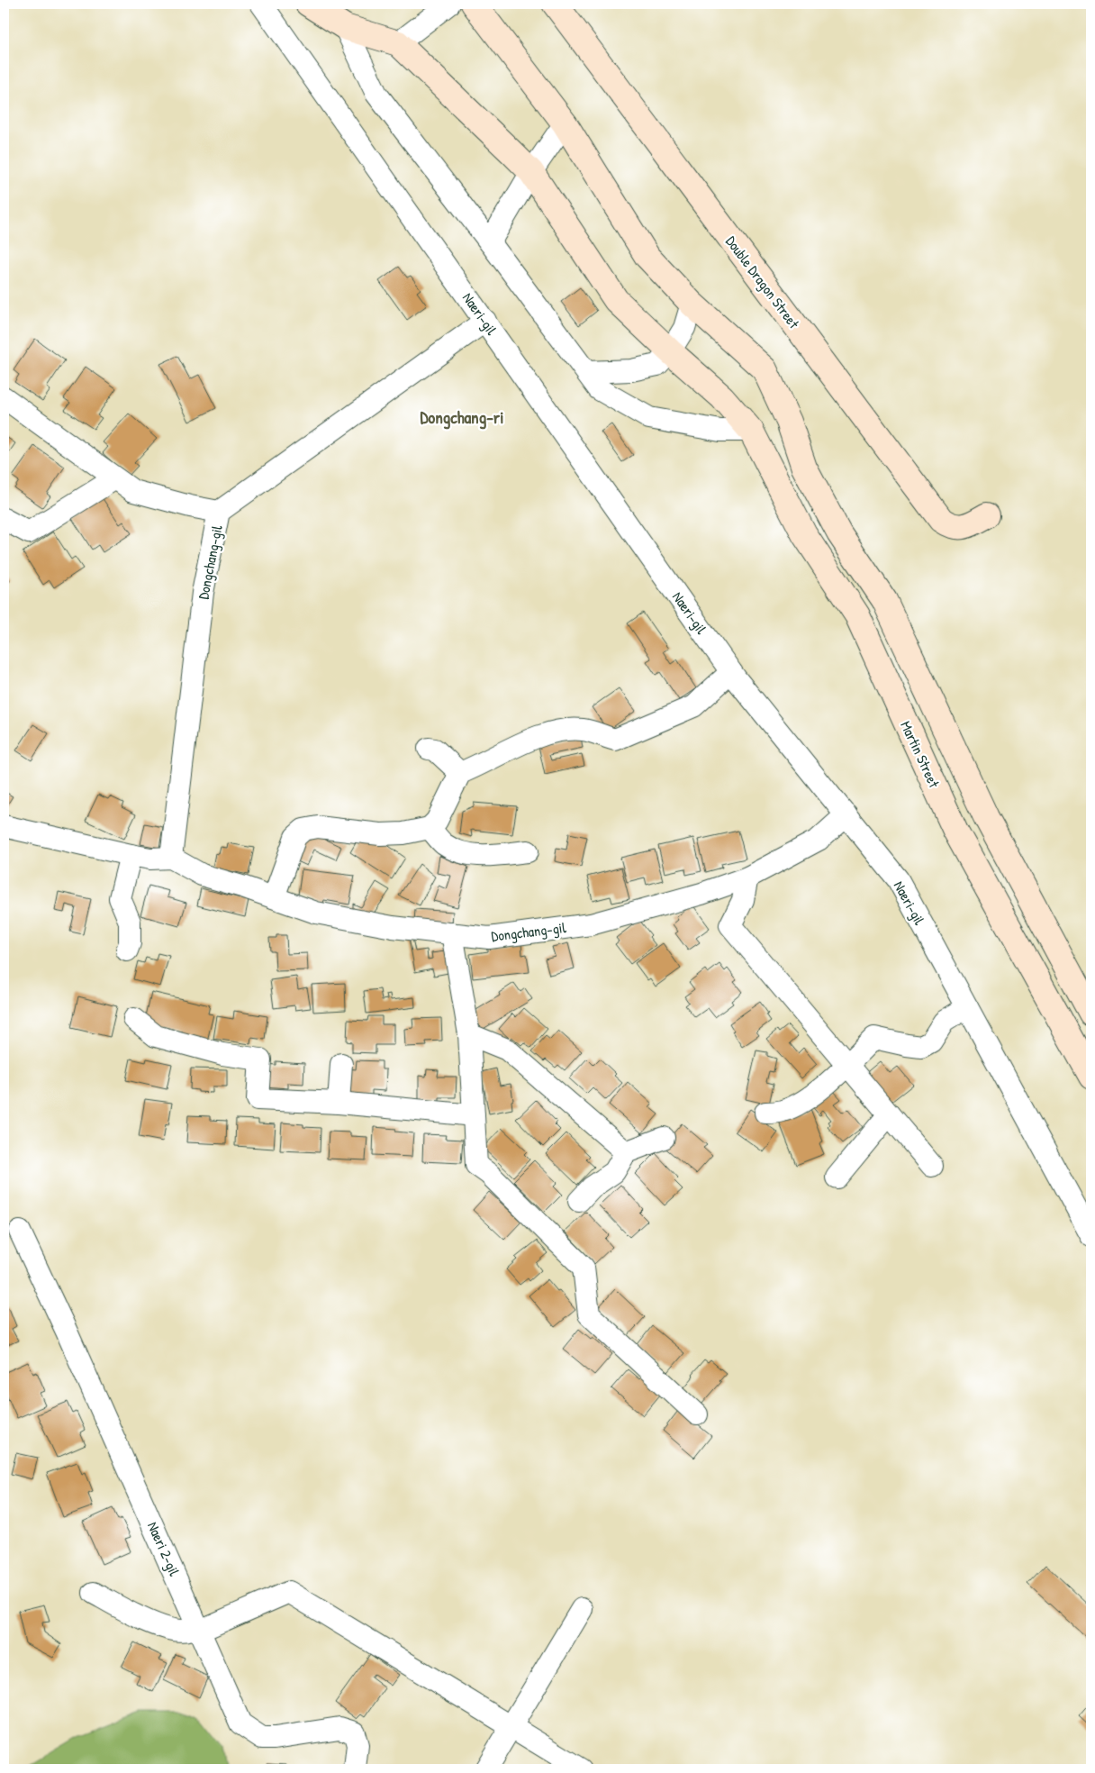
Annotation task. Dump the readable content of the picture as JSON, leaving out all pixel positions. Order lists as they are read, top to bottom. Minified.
{"streets":{"main road":["Double Dragon Street","Martin Street"],"street":["Naeri-gil","Dongchang-gil","Naeri 2-gil"]},"crossings":[["Naeri-gil","Dongchang-gil"]],"districts":["Dongchang-ri"]}
